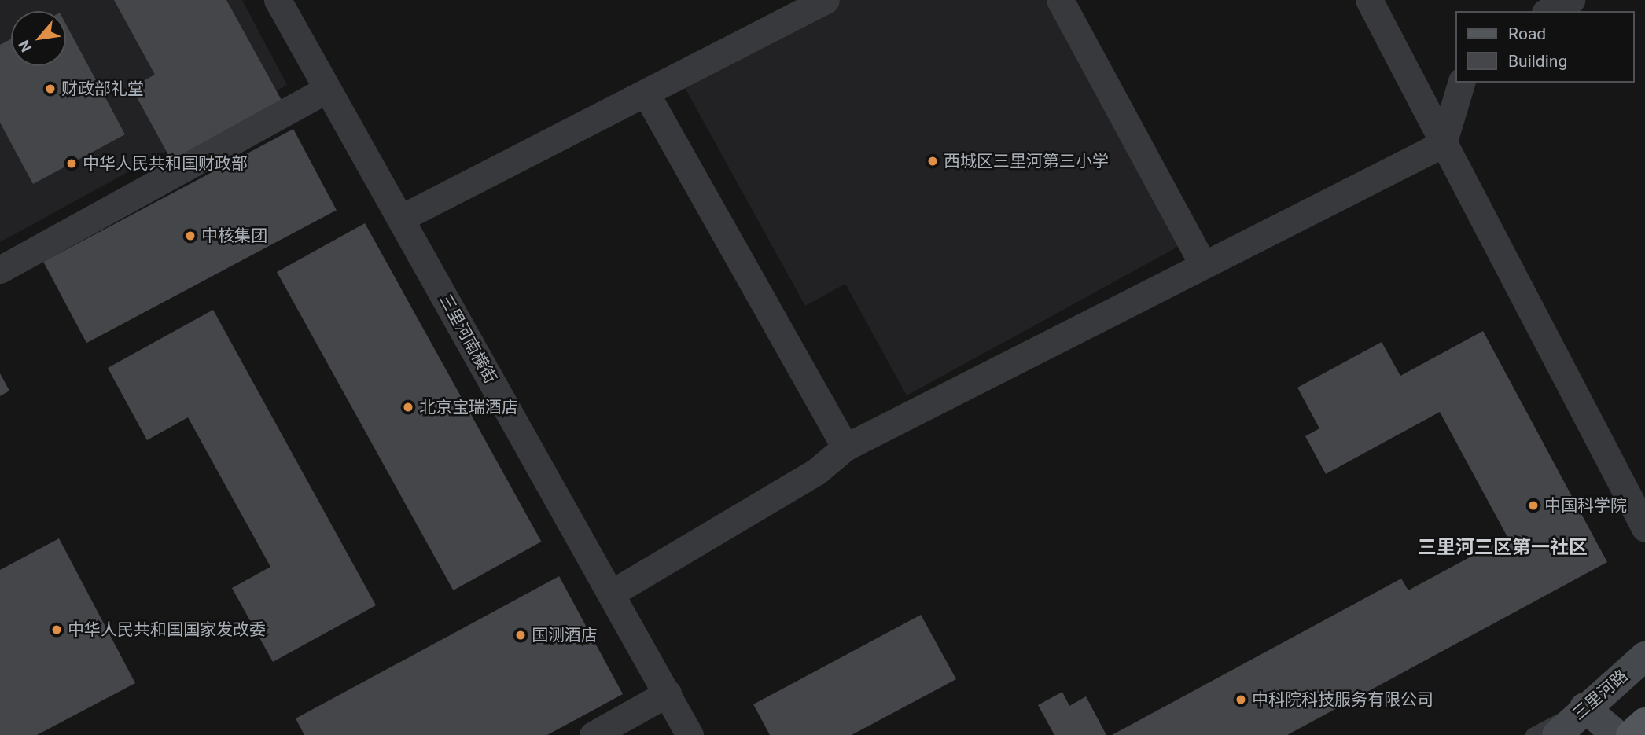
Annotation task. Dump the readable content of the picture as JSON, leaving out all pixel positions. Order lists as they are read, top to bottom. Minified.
{"streets":{"main road":["三里河路"],"street":["三里河南横街"]},"districts":["三里河三区第一社区"],"places":["财政部礼堂","西城区三里河第三小学","中华人民共和国财政部","中核集团","北京宝瑞酒店","中国科学院","中华人民共和国国家发改委","国测酒店","中科院科技服务有限公司"],"legend":["Road","Building"],"north":"bottom left"}
